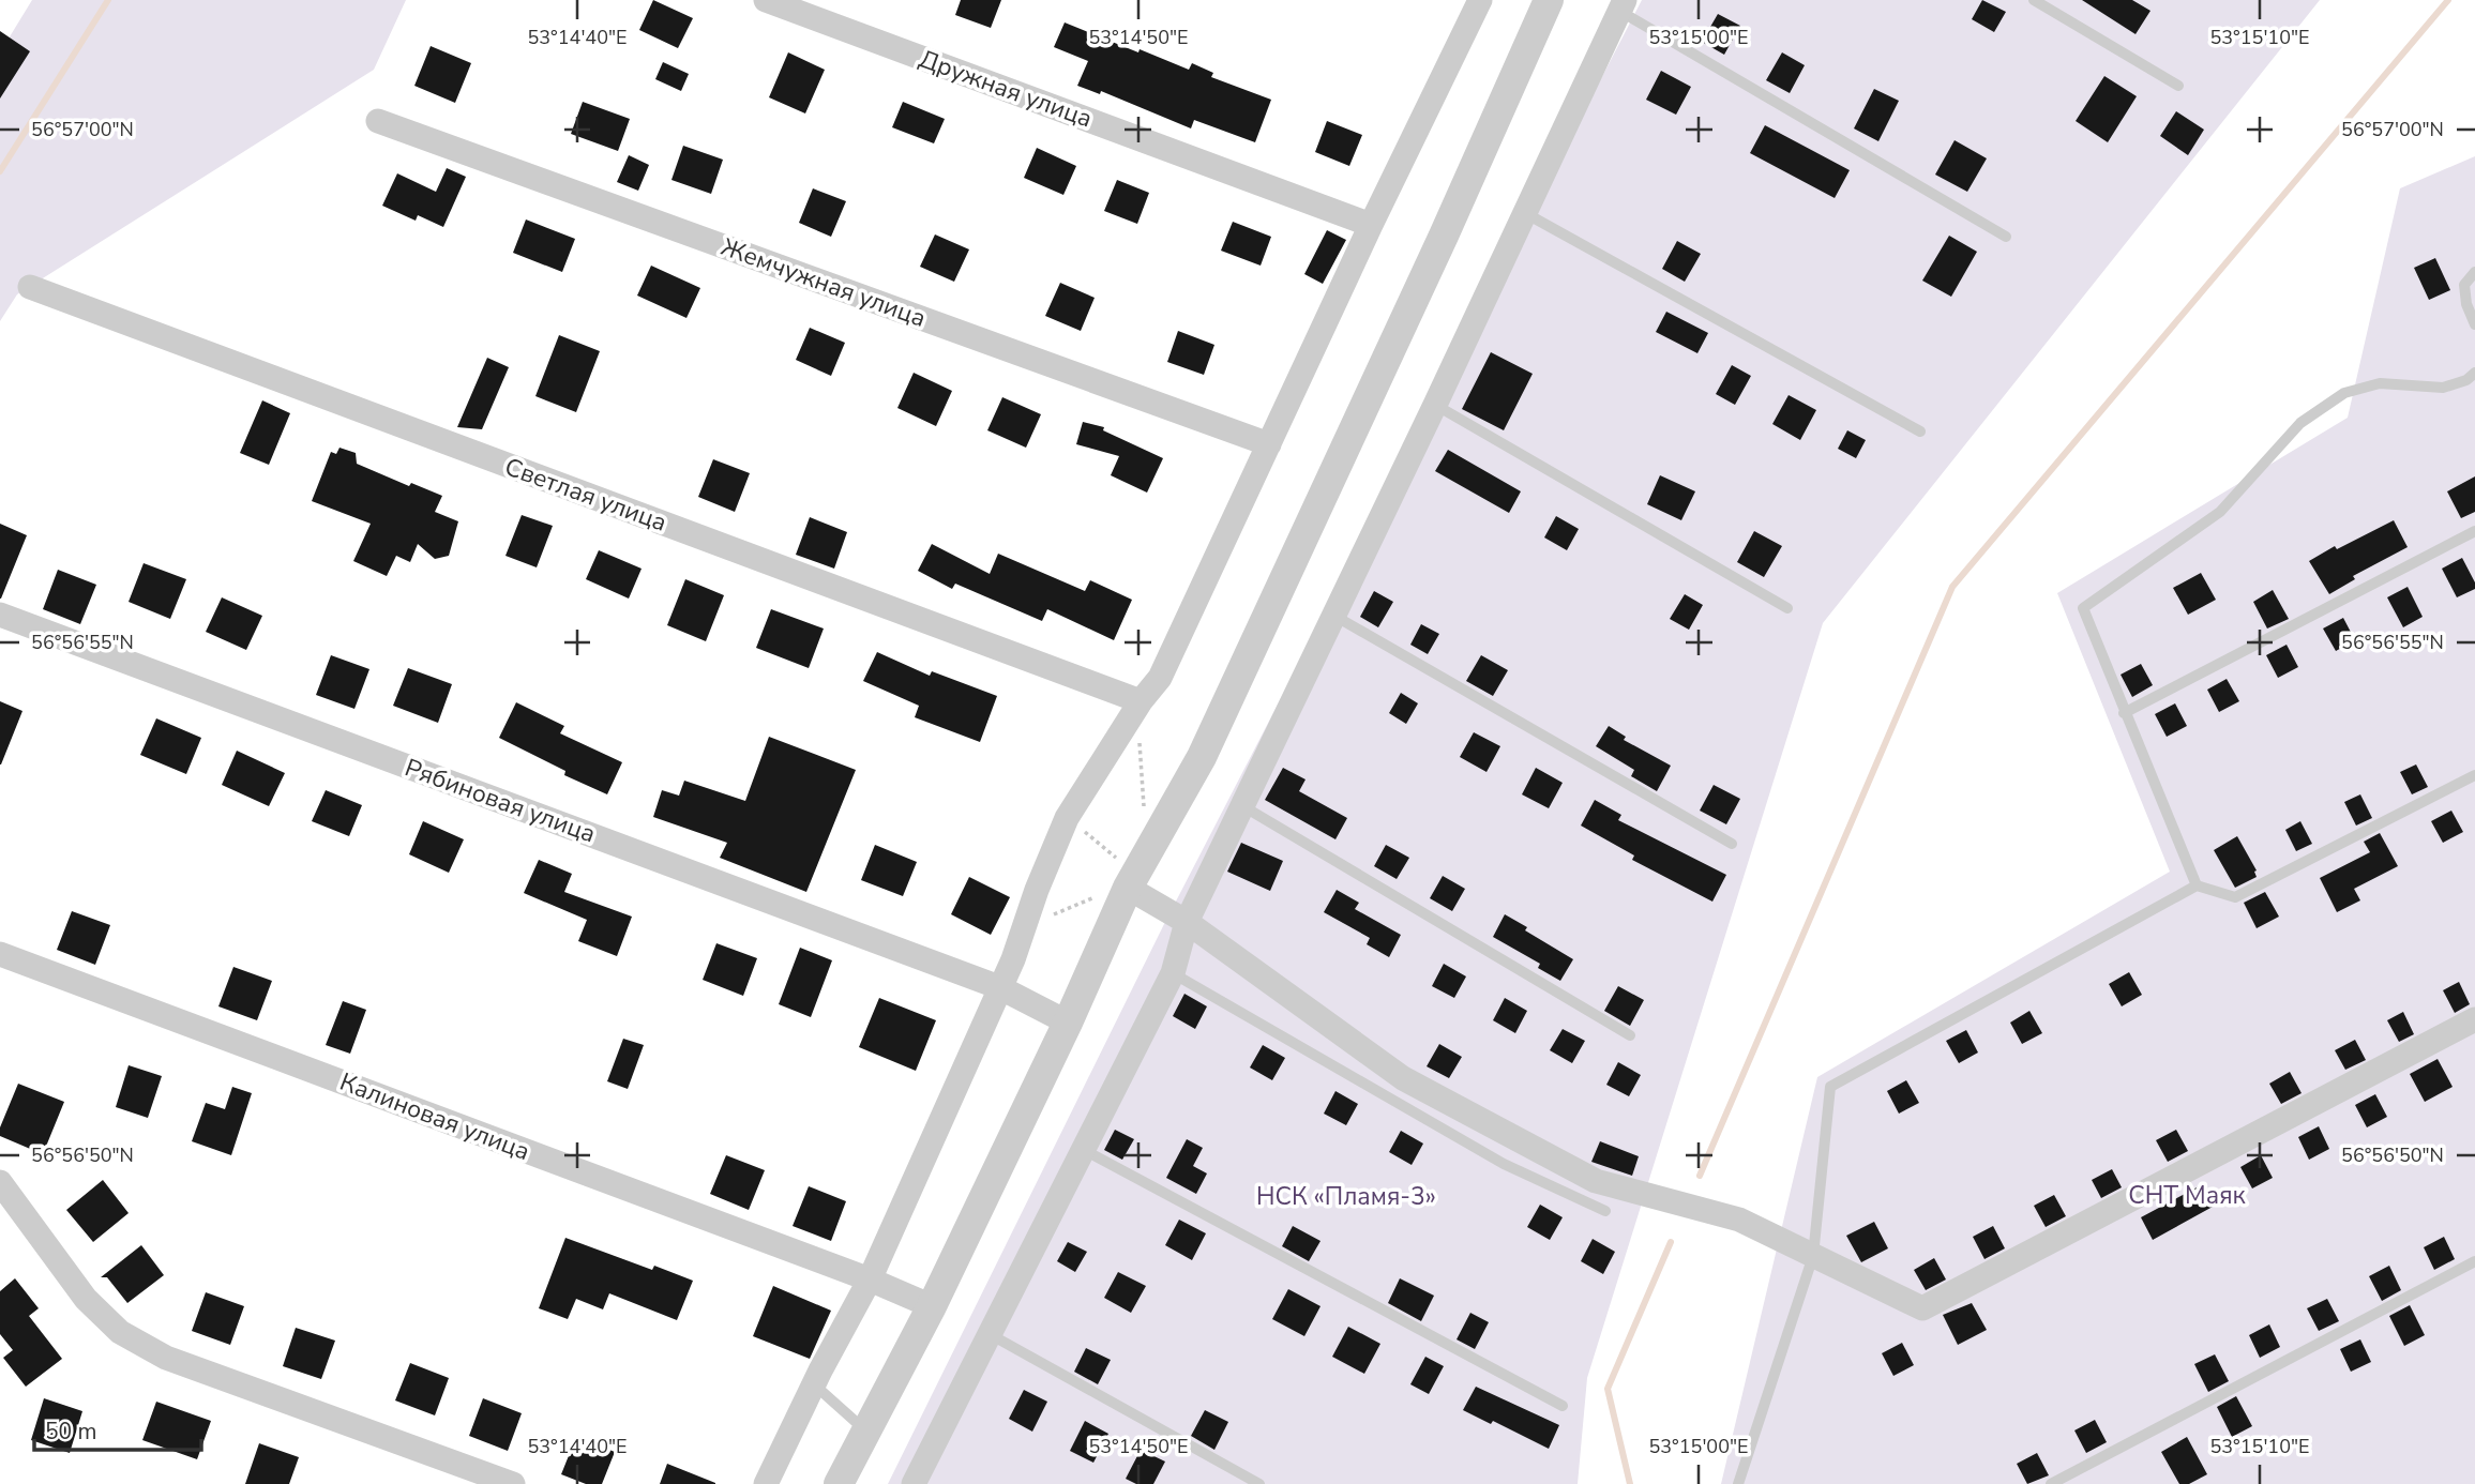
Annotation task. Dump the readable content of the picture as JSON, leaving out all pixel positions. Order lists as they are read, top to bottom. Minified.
{"streets":{"street":["Дружная улица","Жемчужная улица","Светлая улица","Рябиновая улица","Калиновая улица"]},"parks":["СНТ Маяк","НСК «Пламя-3»"],"scale_bar":"50 m","coordinates":["53°14'40\"E","53°14'50\"E","53°15'00\"E","53°15'10\"E","56°57'00\"N","56°56'55\"N","56°56'50\"N"]}
